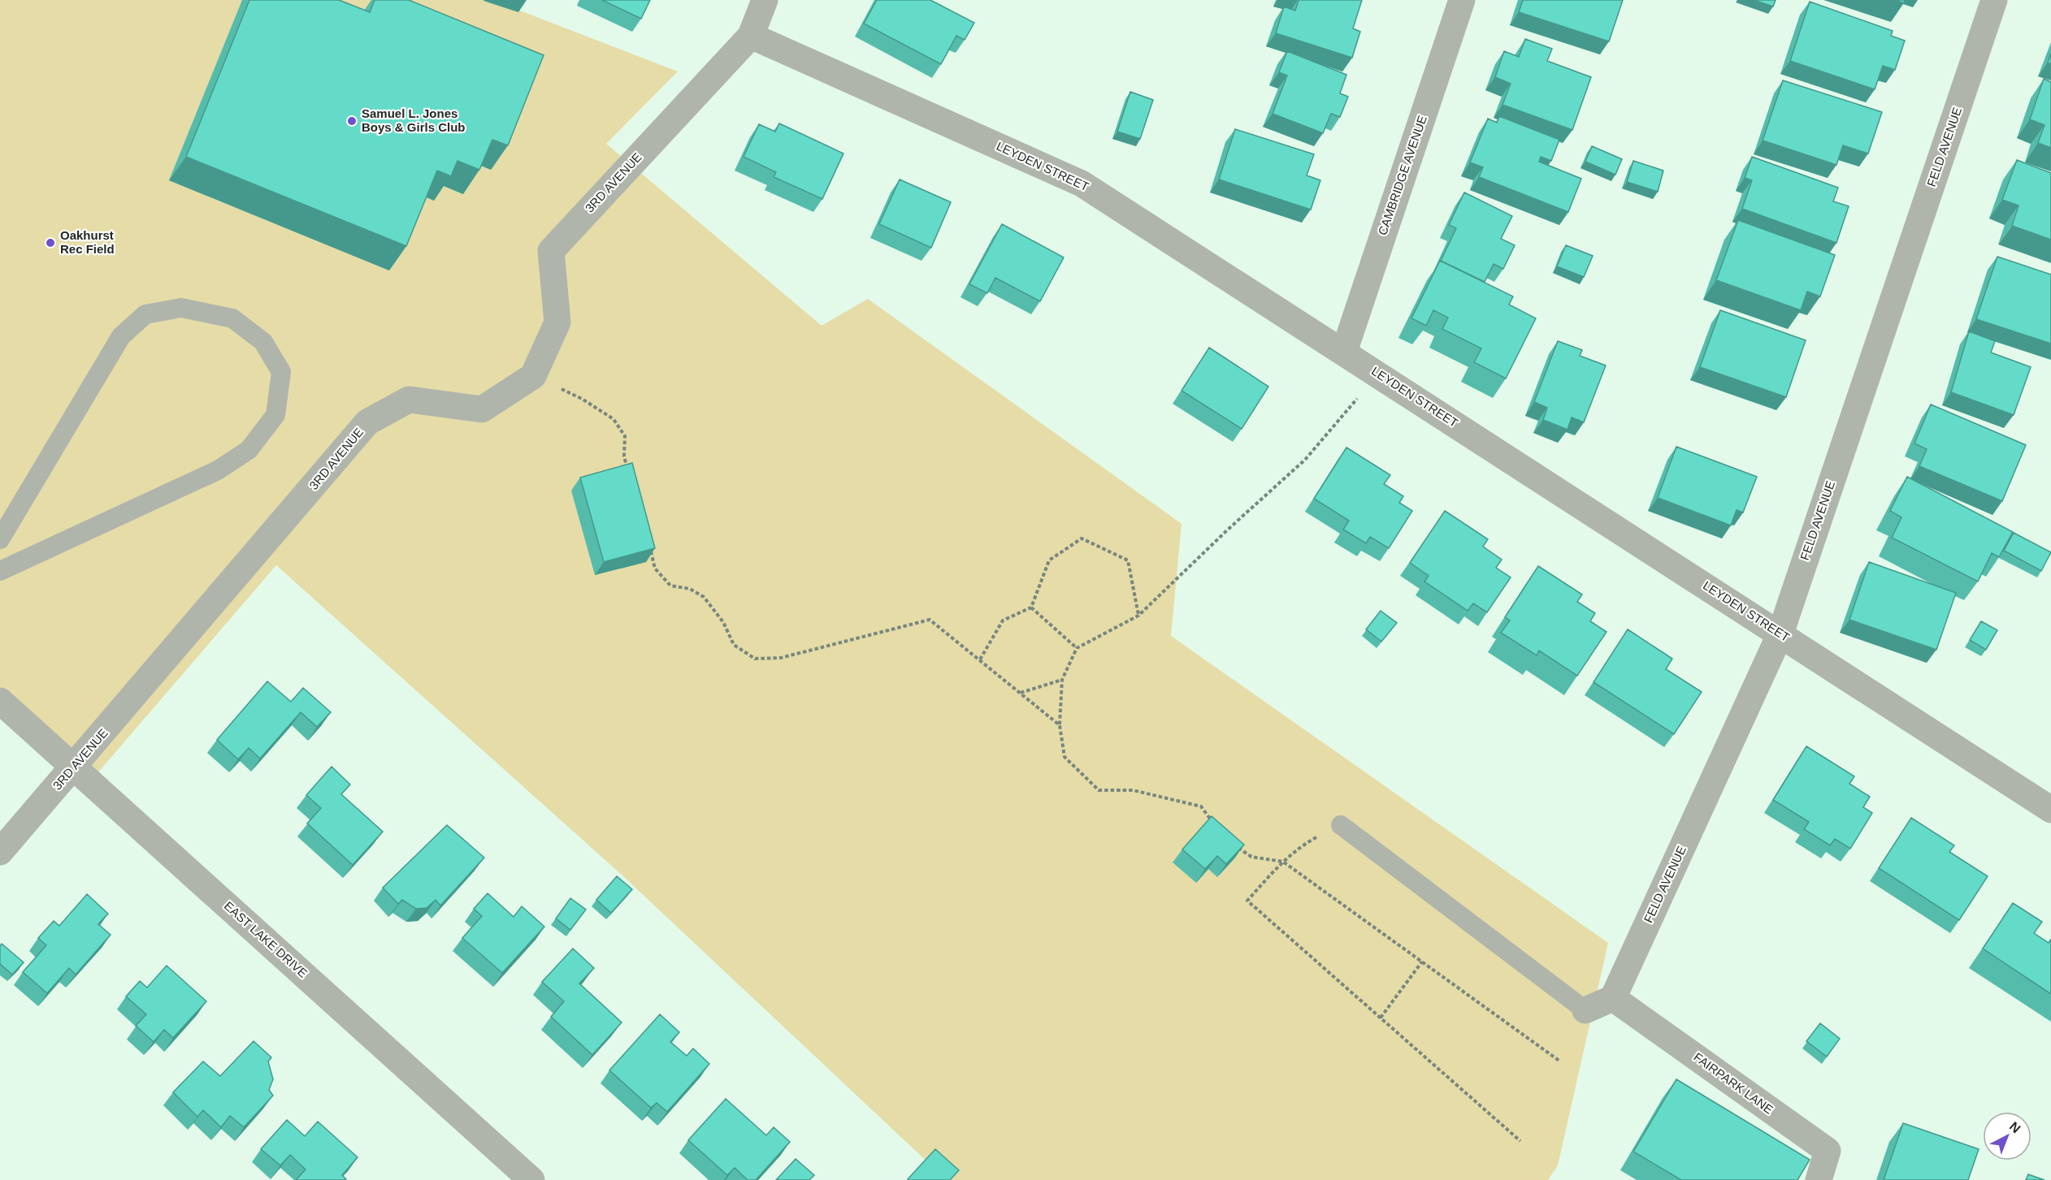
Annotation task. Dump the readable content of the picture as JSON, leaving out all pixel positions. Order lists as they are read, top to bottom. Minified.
{"streets":{"street":["FELD AVENUE","LEYDEN STREET","CAMBRIDGE AVENUE","3RD AVENUE","EAST LAKE DRIVE","FAIRPARK LANE"]},"crossings":[["FELD AVENUE","LEYDEN STREET"],["FELD AVENUE","FAIRPARK LANE"],["LEYDEN STREET","CAMBRIDGE AVENUE"],["LEYDEN STREET","3RD AVENUE"],["3RD AVENUE","EAST LAKE DRIVE"]],"places":["Samuel L. Jones Boys & Girls Club","Oakhurst Rec Field"],"north":"top right"}
